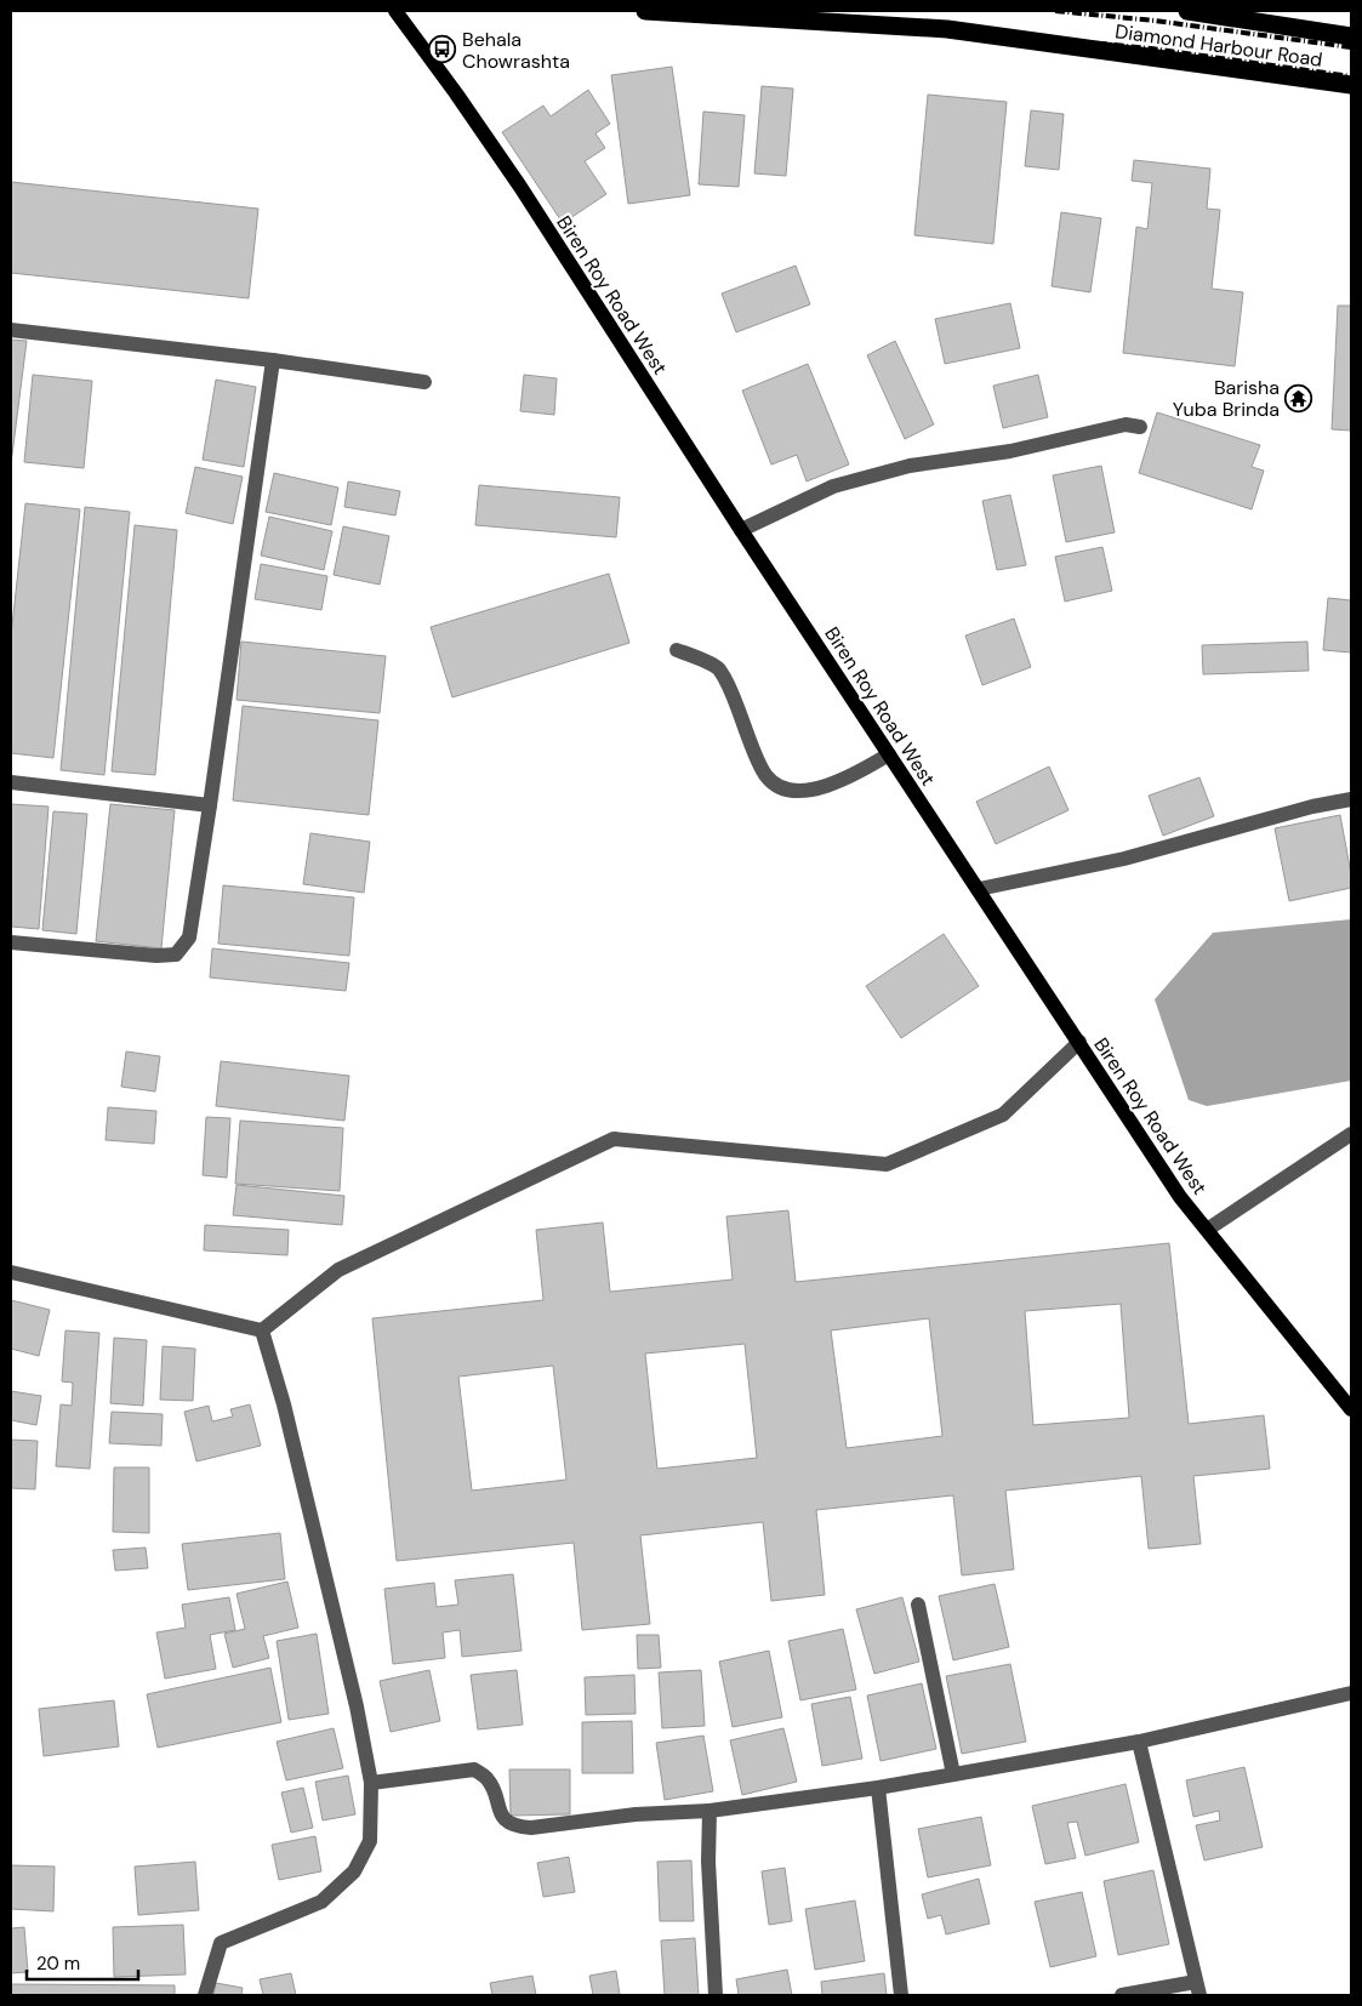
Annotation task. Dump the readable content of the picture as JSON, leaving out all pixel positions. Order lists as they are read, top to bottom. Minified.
{"streets":{"highway":["Diamond Harbour Road"],"main road":["Biren Roy Road West"]},"places":{"bus stop":["Behala Chowrashta"],"temple":["Barisha Yuba Brinda"]},"scale_bar":"20 m"}
